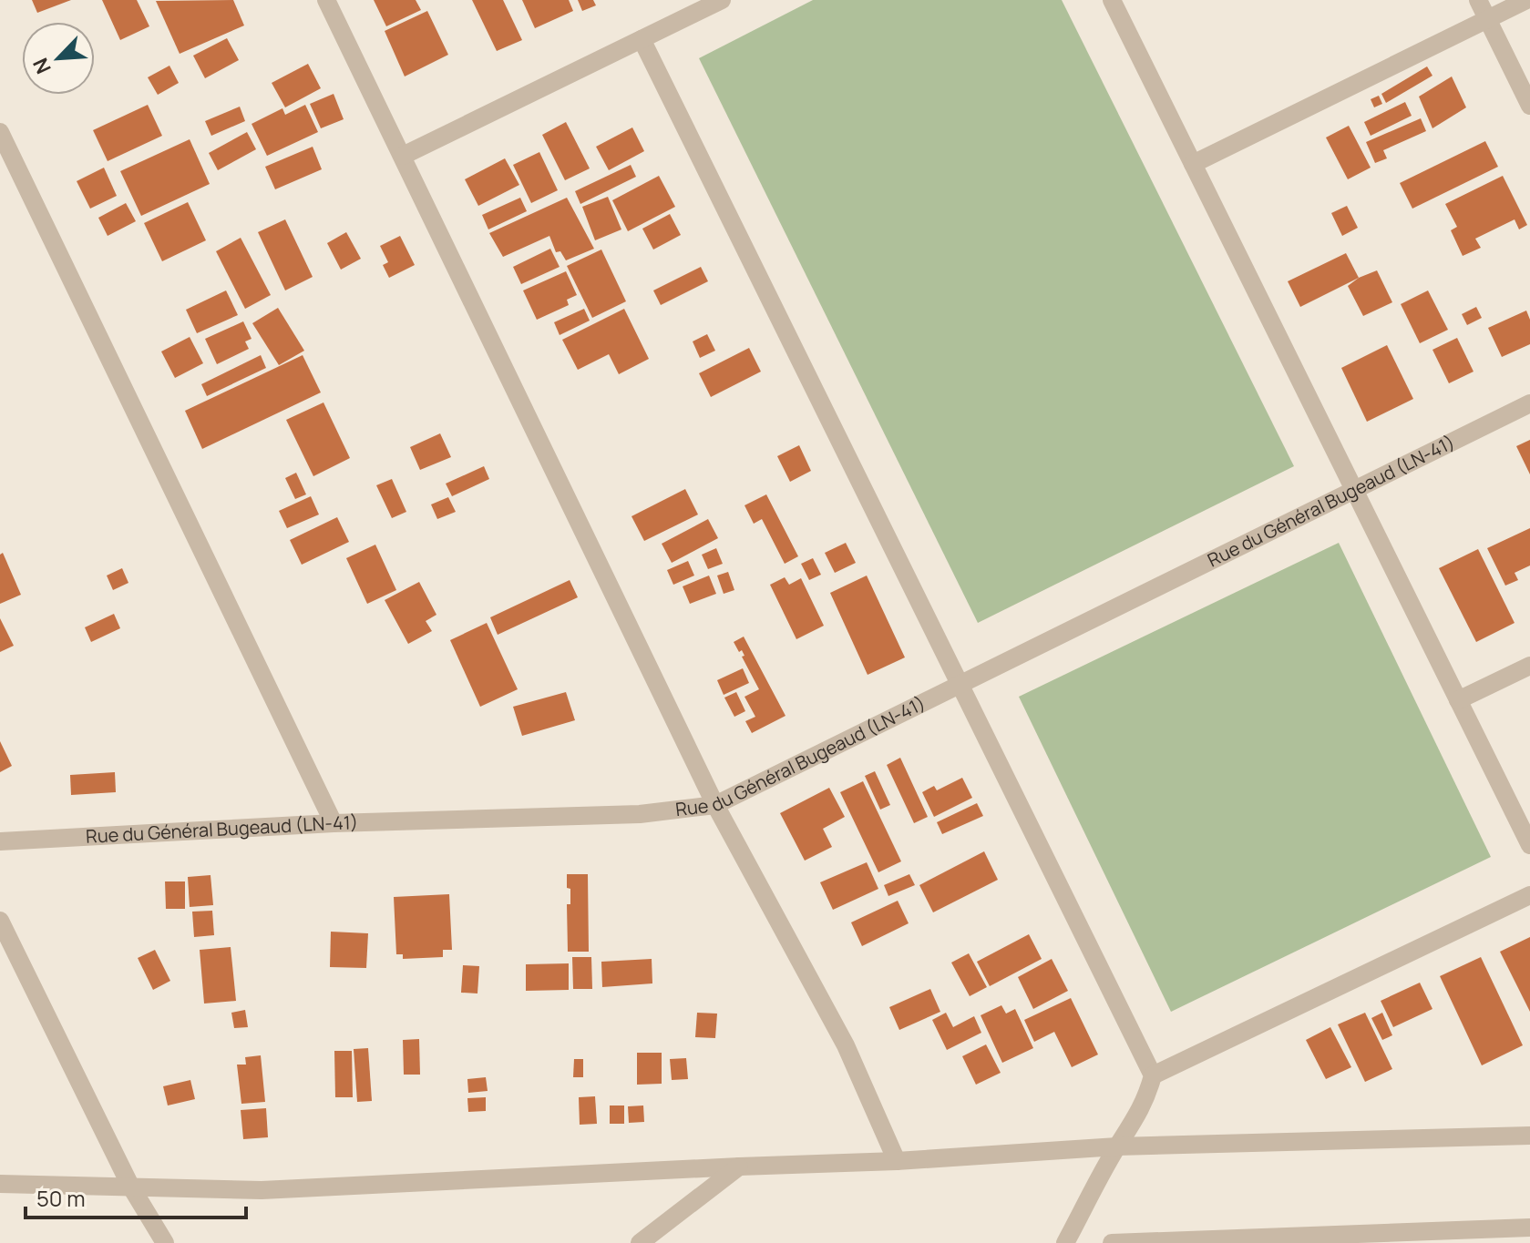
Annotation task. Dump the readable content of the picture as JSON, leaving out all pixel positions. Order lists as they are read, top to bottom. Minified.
{"streets":{"street":["Rue du Général Bugeaud (LN-41)"]},"scale_bar":"50 m","north":"bottom left"}
